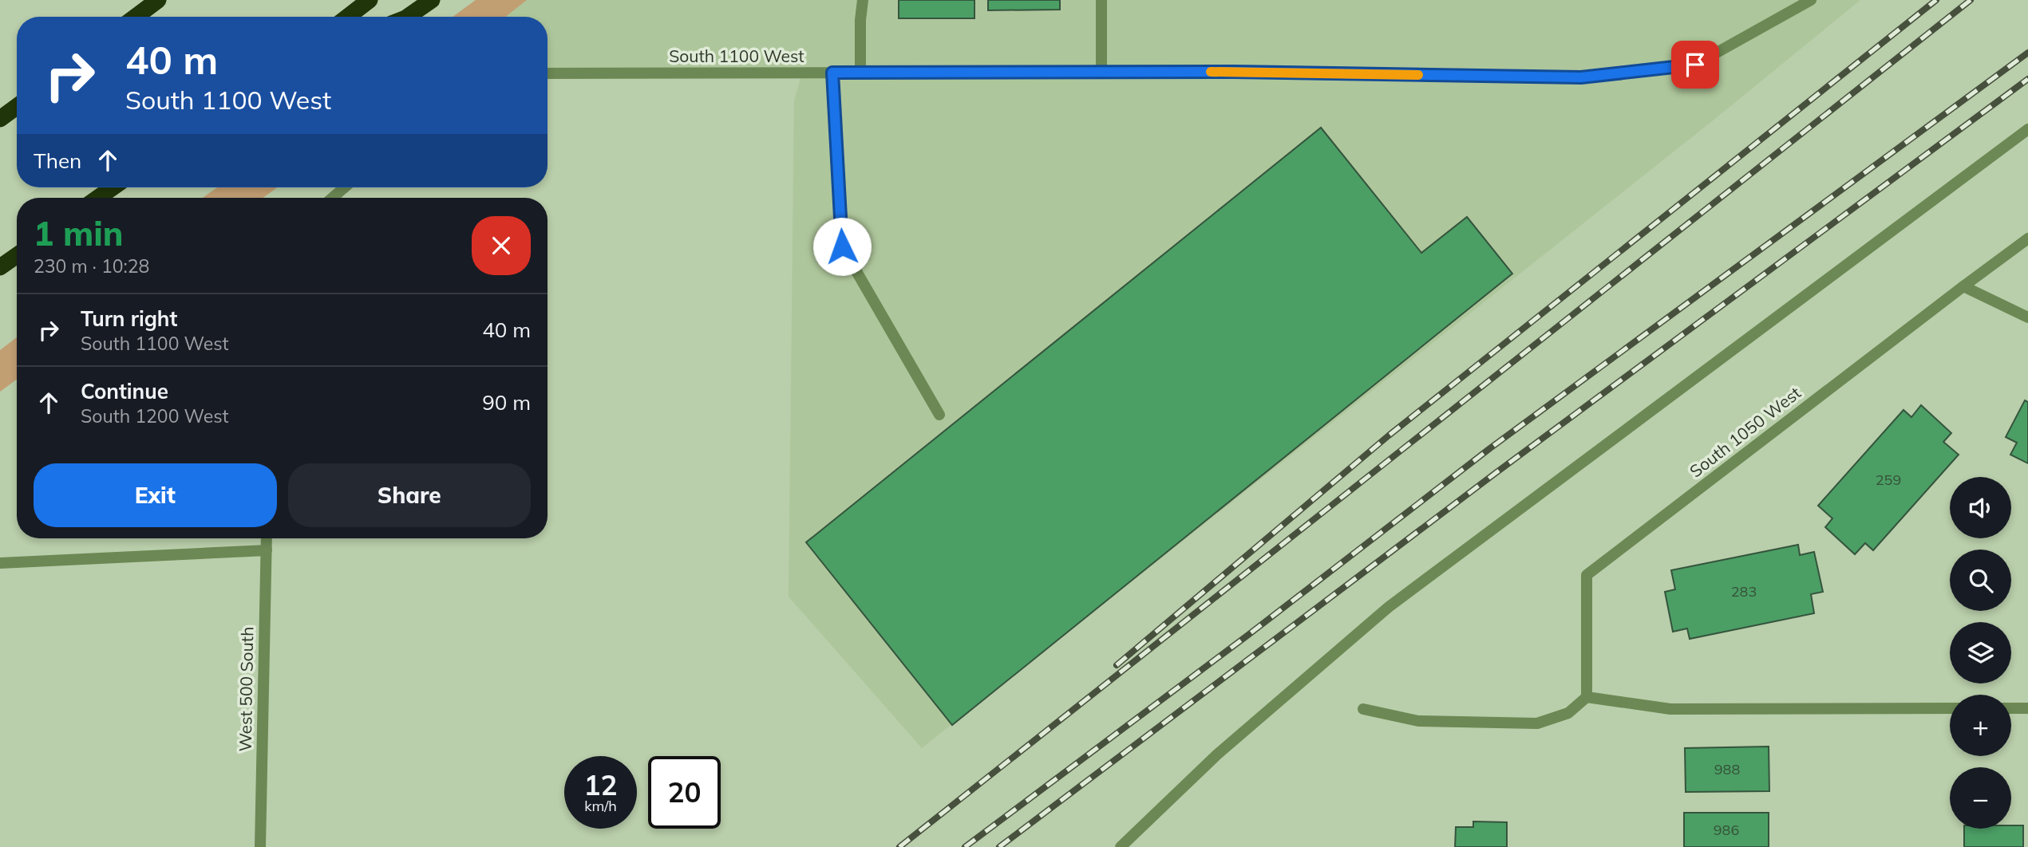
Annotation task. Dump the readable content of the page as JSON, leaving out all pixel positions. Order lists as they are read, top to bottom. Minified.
{"streets":{"street":["South 1100 West","South 1050 West","West 500 South"]},"house_numbers":["259","283","988","986"],"page":{"turn":["40 m","South 1100 West"],"then":"Then","heading":["1 min","230 m · 10:28"],"list":[{"name":"Turn right","note":"South 1100 West","value":"40 m"},{"name":"Continue","note":"South 1200 West","value":"90 m"}],"buttons":["Exit","Share"],"map_buttons":["+","−"],"speed":"12 km/h","limit":"20"}}
